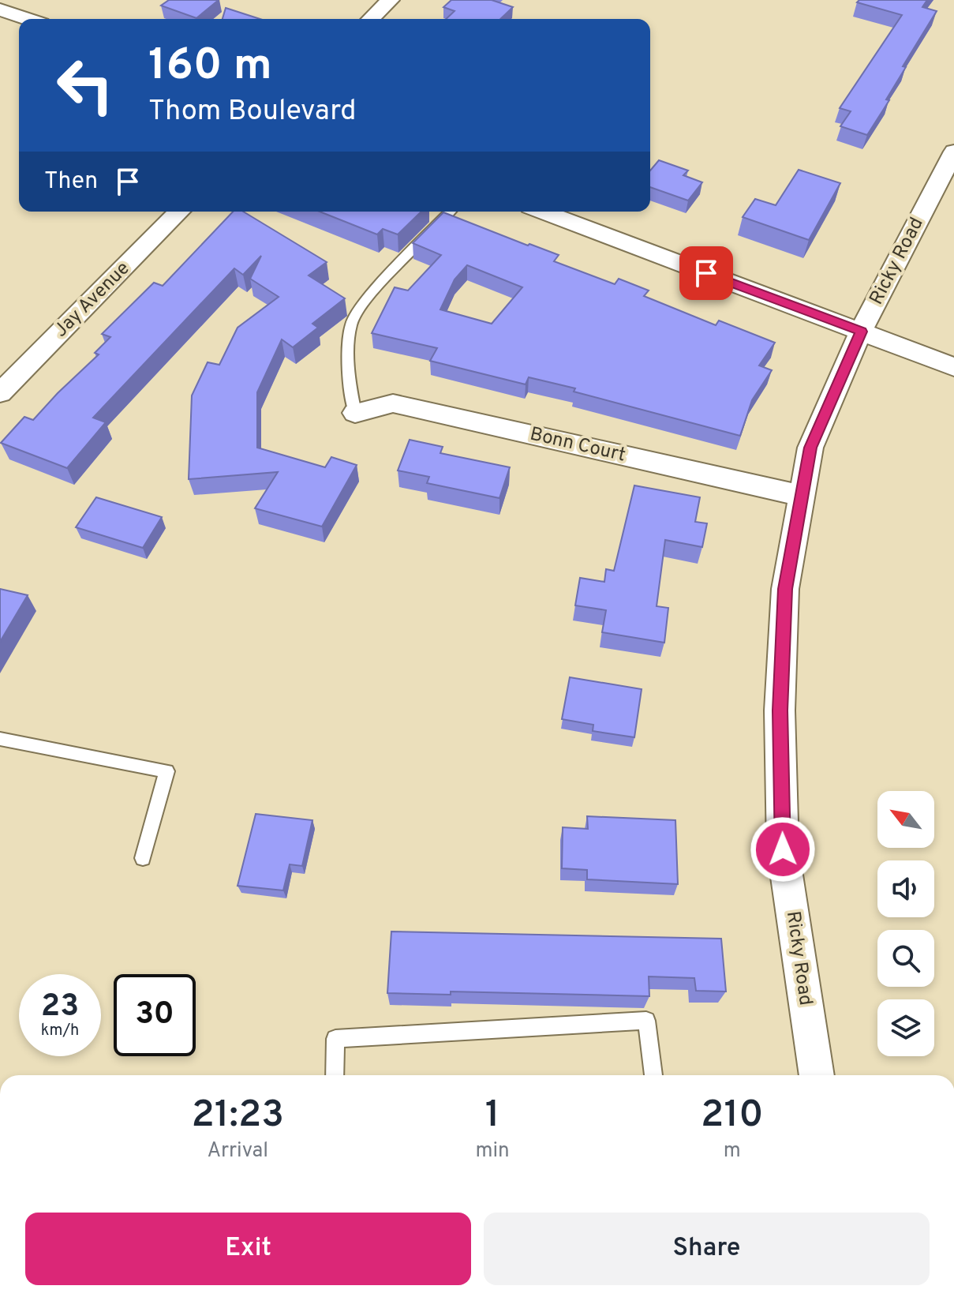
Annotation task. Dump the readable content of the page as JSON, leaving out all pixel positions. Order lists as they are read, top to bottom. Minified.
{"streets":{"street":["Ricky Road","Jay Avenue","Bonn Court"]},"crossings":[["Ricky Road","Bonn Court"]],"north":"top left","page":{"turn":["160 m","Thom Boulevard"],"then":"Then","speed":"23 km/h","limit":"30","eta":["21:23","Arrival","1","min","210","m"],"buttons":["Exit","Share"]}}
